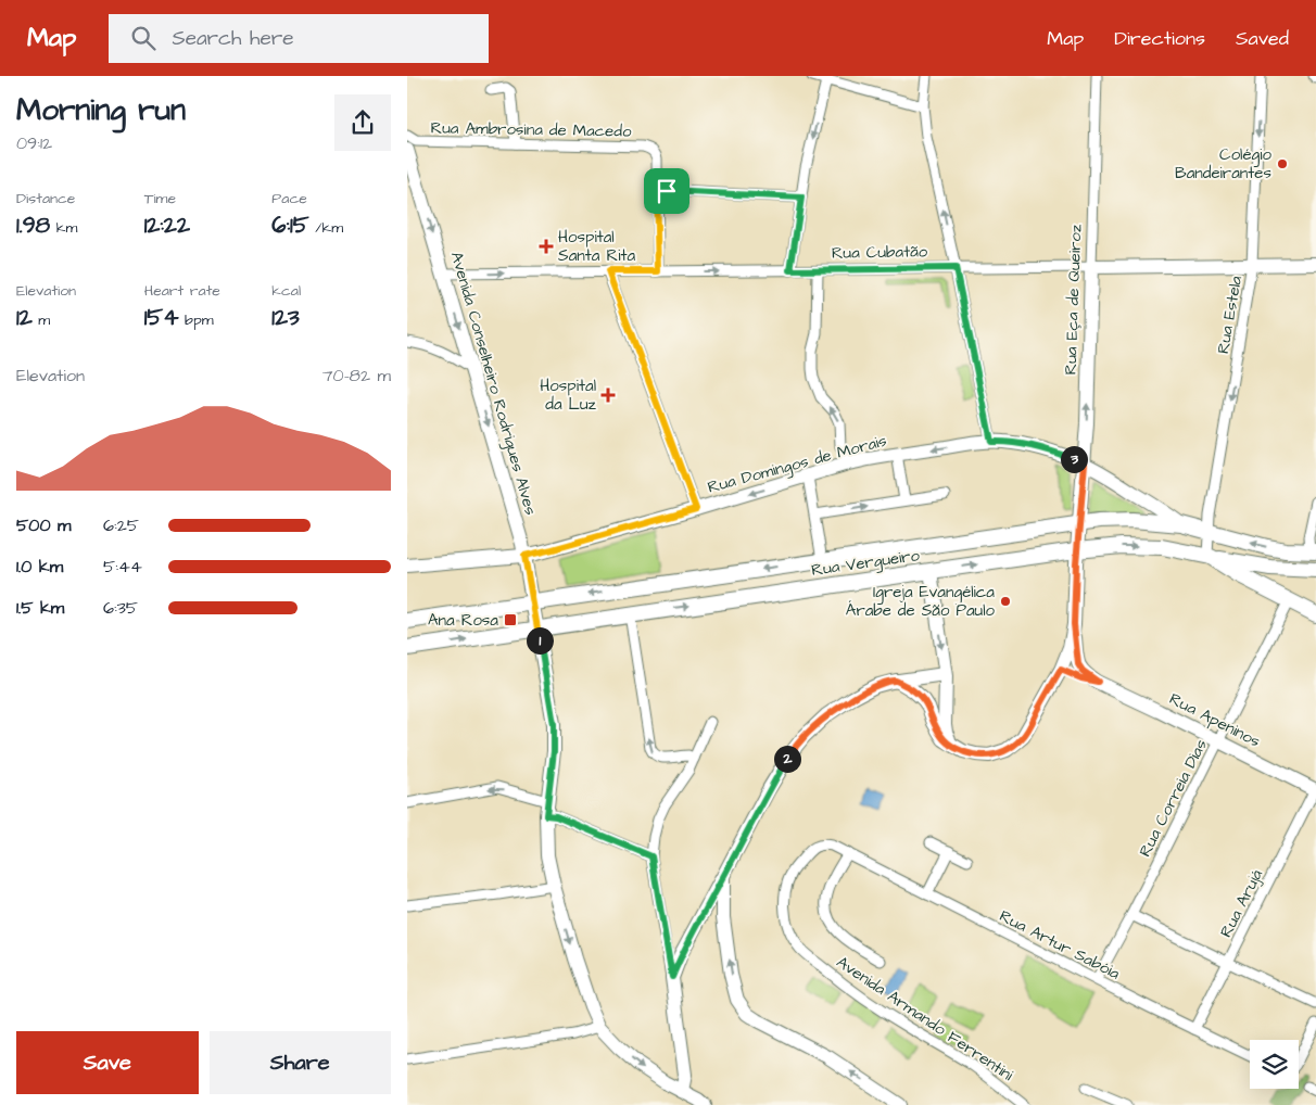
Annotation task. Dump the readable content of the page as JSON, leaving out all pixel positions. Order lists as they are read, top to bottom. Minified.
{"streets":{"main road":["Rua Vergueiro"],"street":["Rua Ambrosina de Macedo","Rua Cubatão","Rua Eça de Queiroz","Rua Estela","Avenida Conselheiro Rodrigues Alves","Rua Domingos de Morais","Rua Apeninos","Rua Correia Dias","Rua Arujá","Rua Artur Sabóia","Avenida Armando Ferrentini"]},"crossings":[["Rua Ambrosina de Macedo","Rua Cubatão"],["Rua Ambrosina de Macedo","Avenida Conselheiro Rodrigues Alves"],["Rua Cubatão","Rua Eça de Queiroz"],["Rua Cubatão","Rua Estela"],["Rua Cubatão","Avenida Conselheiro Rodrigues Alves"],["Rua Eça de Queiroz","Rua Domingos de Morais"],["Rua Eça de Queiroz","Rua Vergueiro"],["Rua Eça de Queiroz","Rua Apeninos"],["Rua Estela","Rua Vergueiro"],["Avenida Conselheiro Rodrigues Alves","Rua Domingos de Morais"],["Avenida Conselheiro Rodrigues Alves","Rua Vergueiro"],["Rua Domingos de Morais","Rua Vergueiro"],["Rua Vergueiro","Rua Correia Dias"],["Rua Apeninos","Rua Correia Dias"],["Rua Apeninos","Rua Arujá"],["Rua Correia Dias","Rua Artur Sabóia"],["Rua Arujá","Rua Artur Sabóia"],["Rua Artur Sabóia","Avenida Armando Ferrentini"]],"one_way":["Rua Estela"],"places":{"other":["Colégio Bandeirantes","Igreja Evangélica Árabe de São Paulo"],"health":["Hospital Santa Rita","Hospital da Luz"],"transit":["Ana Rosa"]},"page":{"header":"Map","search":"Search here","nav":["Map","Directions","Saved"],"heading":["Morning run","09:12"],"stats":[["Distance","1.98 km"],["Time","12:22"],["Pace","6:15 /km"],["Elevation","12 m"],["Heart rate","154 bpm"],["kcal","123"]],"chart":["Elevation","70–82 m"],"pins":["3","1","2"],"list":[{"name":"500 m","note":"6:25"},{"name":"1.0 km","note":"5:44"},{"name":"1.5 km","note":"6:35"}],"buttons":["Save","Share"]}}
